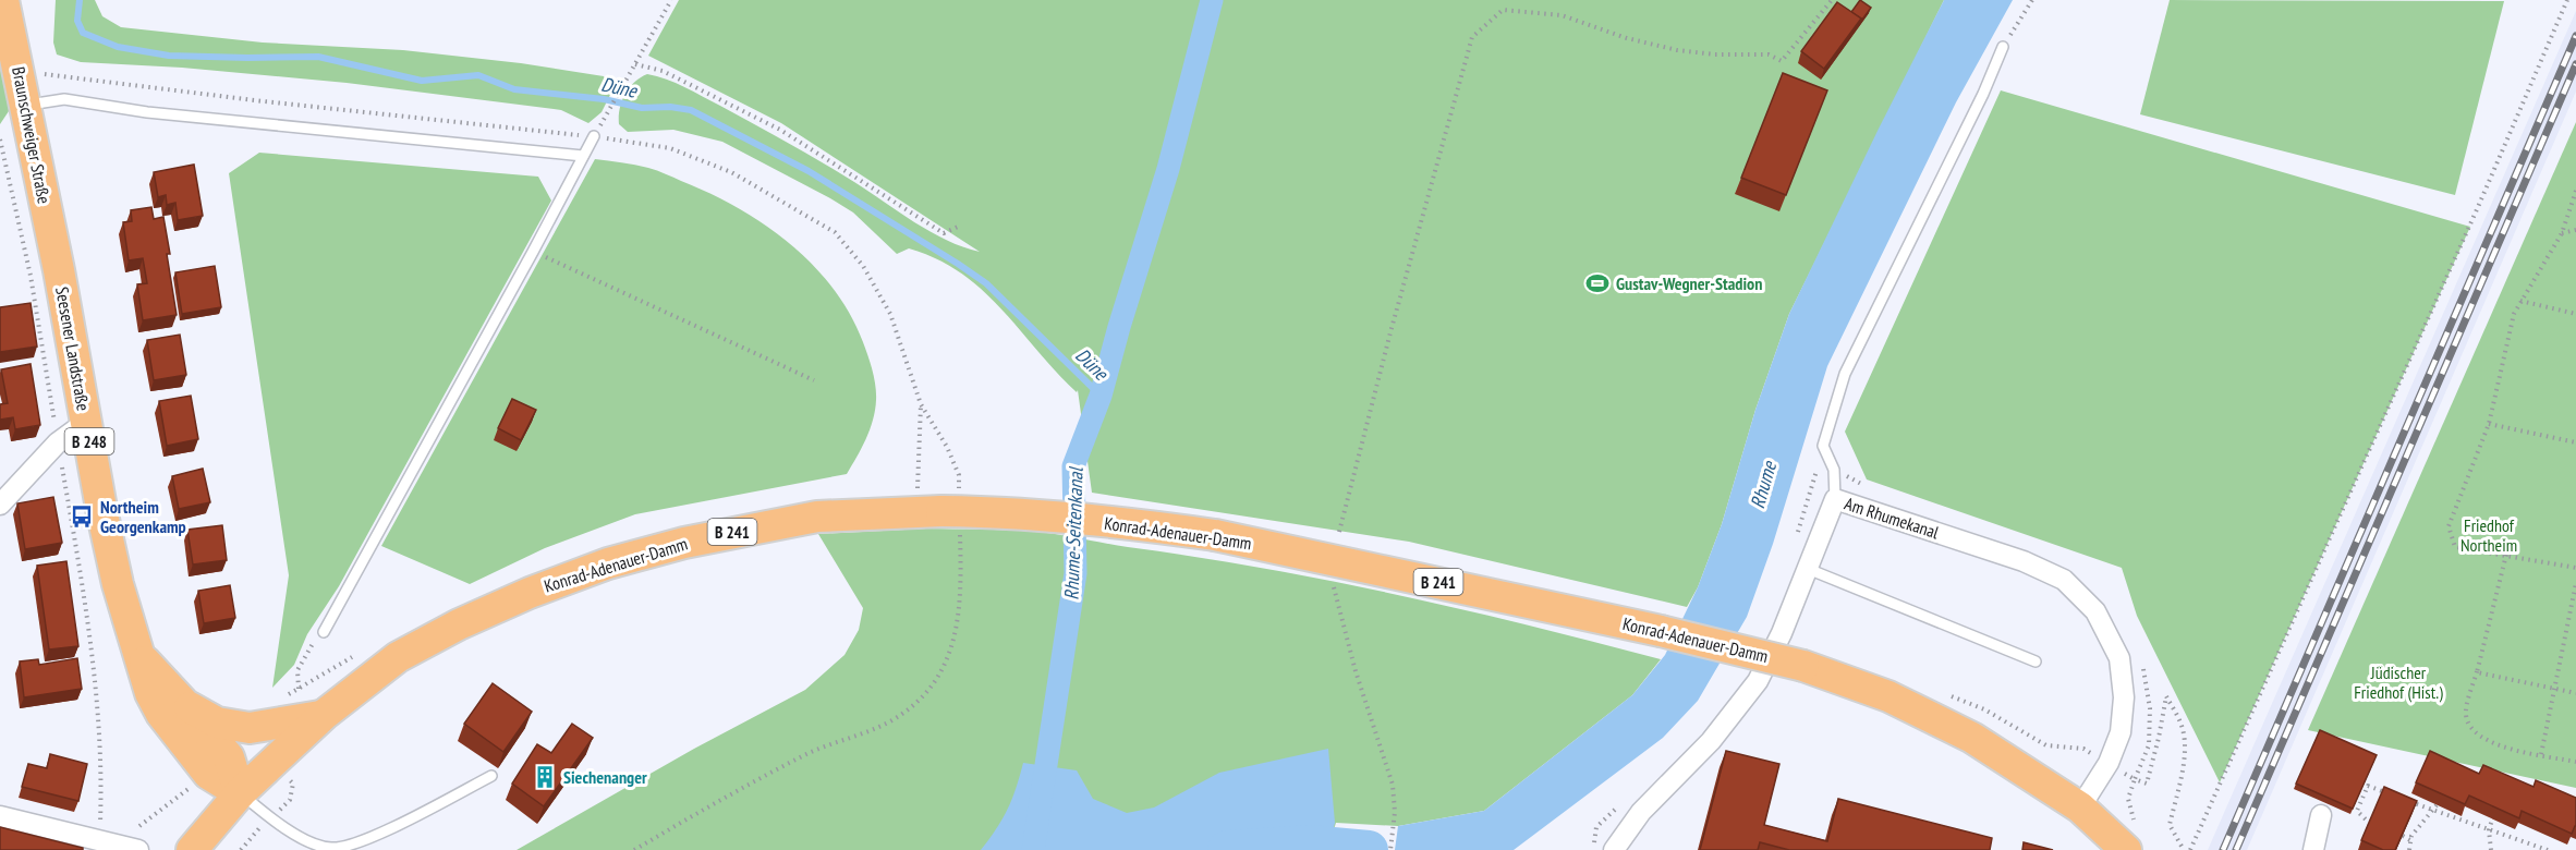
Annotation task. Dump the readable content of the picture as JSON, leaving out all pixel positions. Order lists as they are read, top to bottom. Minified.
{"streets":{"main road":["Braunschweiger Straße","Seesener Landstraße","B 248","B 241","Konrad-Adenauer-Damm"],"street":["Am Rhumekanal"]},"crossings":[["Braunschweiger Straße","Seesener Landstraße"],["Seesener Landstraße","B 241"],["Seesener Landstraße","Konrad-Adenauer-Damm"],["Am Rhumekanal","Konrad-Adenauer-Damm"],["B 241","Konrad-Adenauer-Damm"]],"water":["Düne","Rhume","Rhume-Seitenkanal"],"parks":["Friedhof Northeim","Jüdischer Friedhof (Hist.)"],"places":{"sports":["Gustav-Wegner-Stadion"],"bus stop":["Northeim Georgenkamp"],"building":["Siechenanger"]}}
